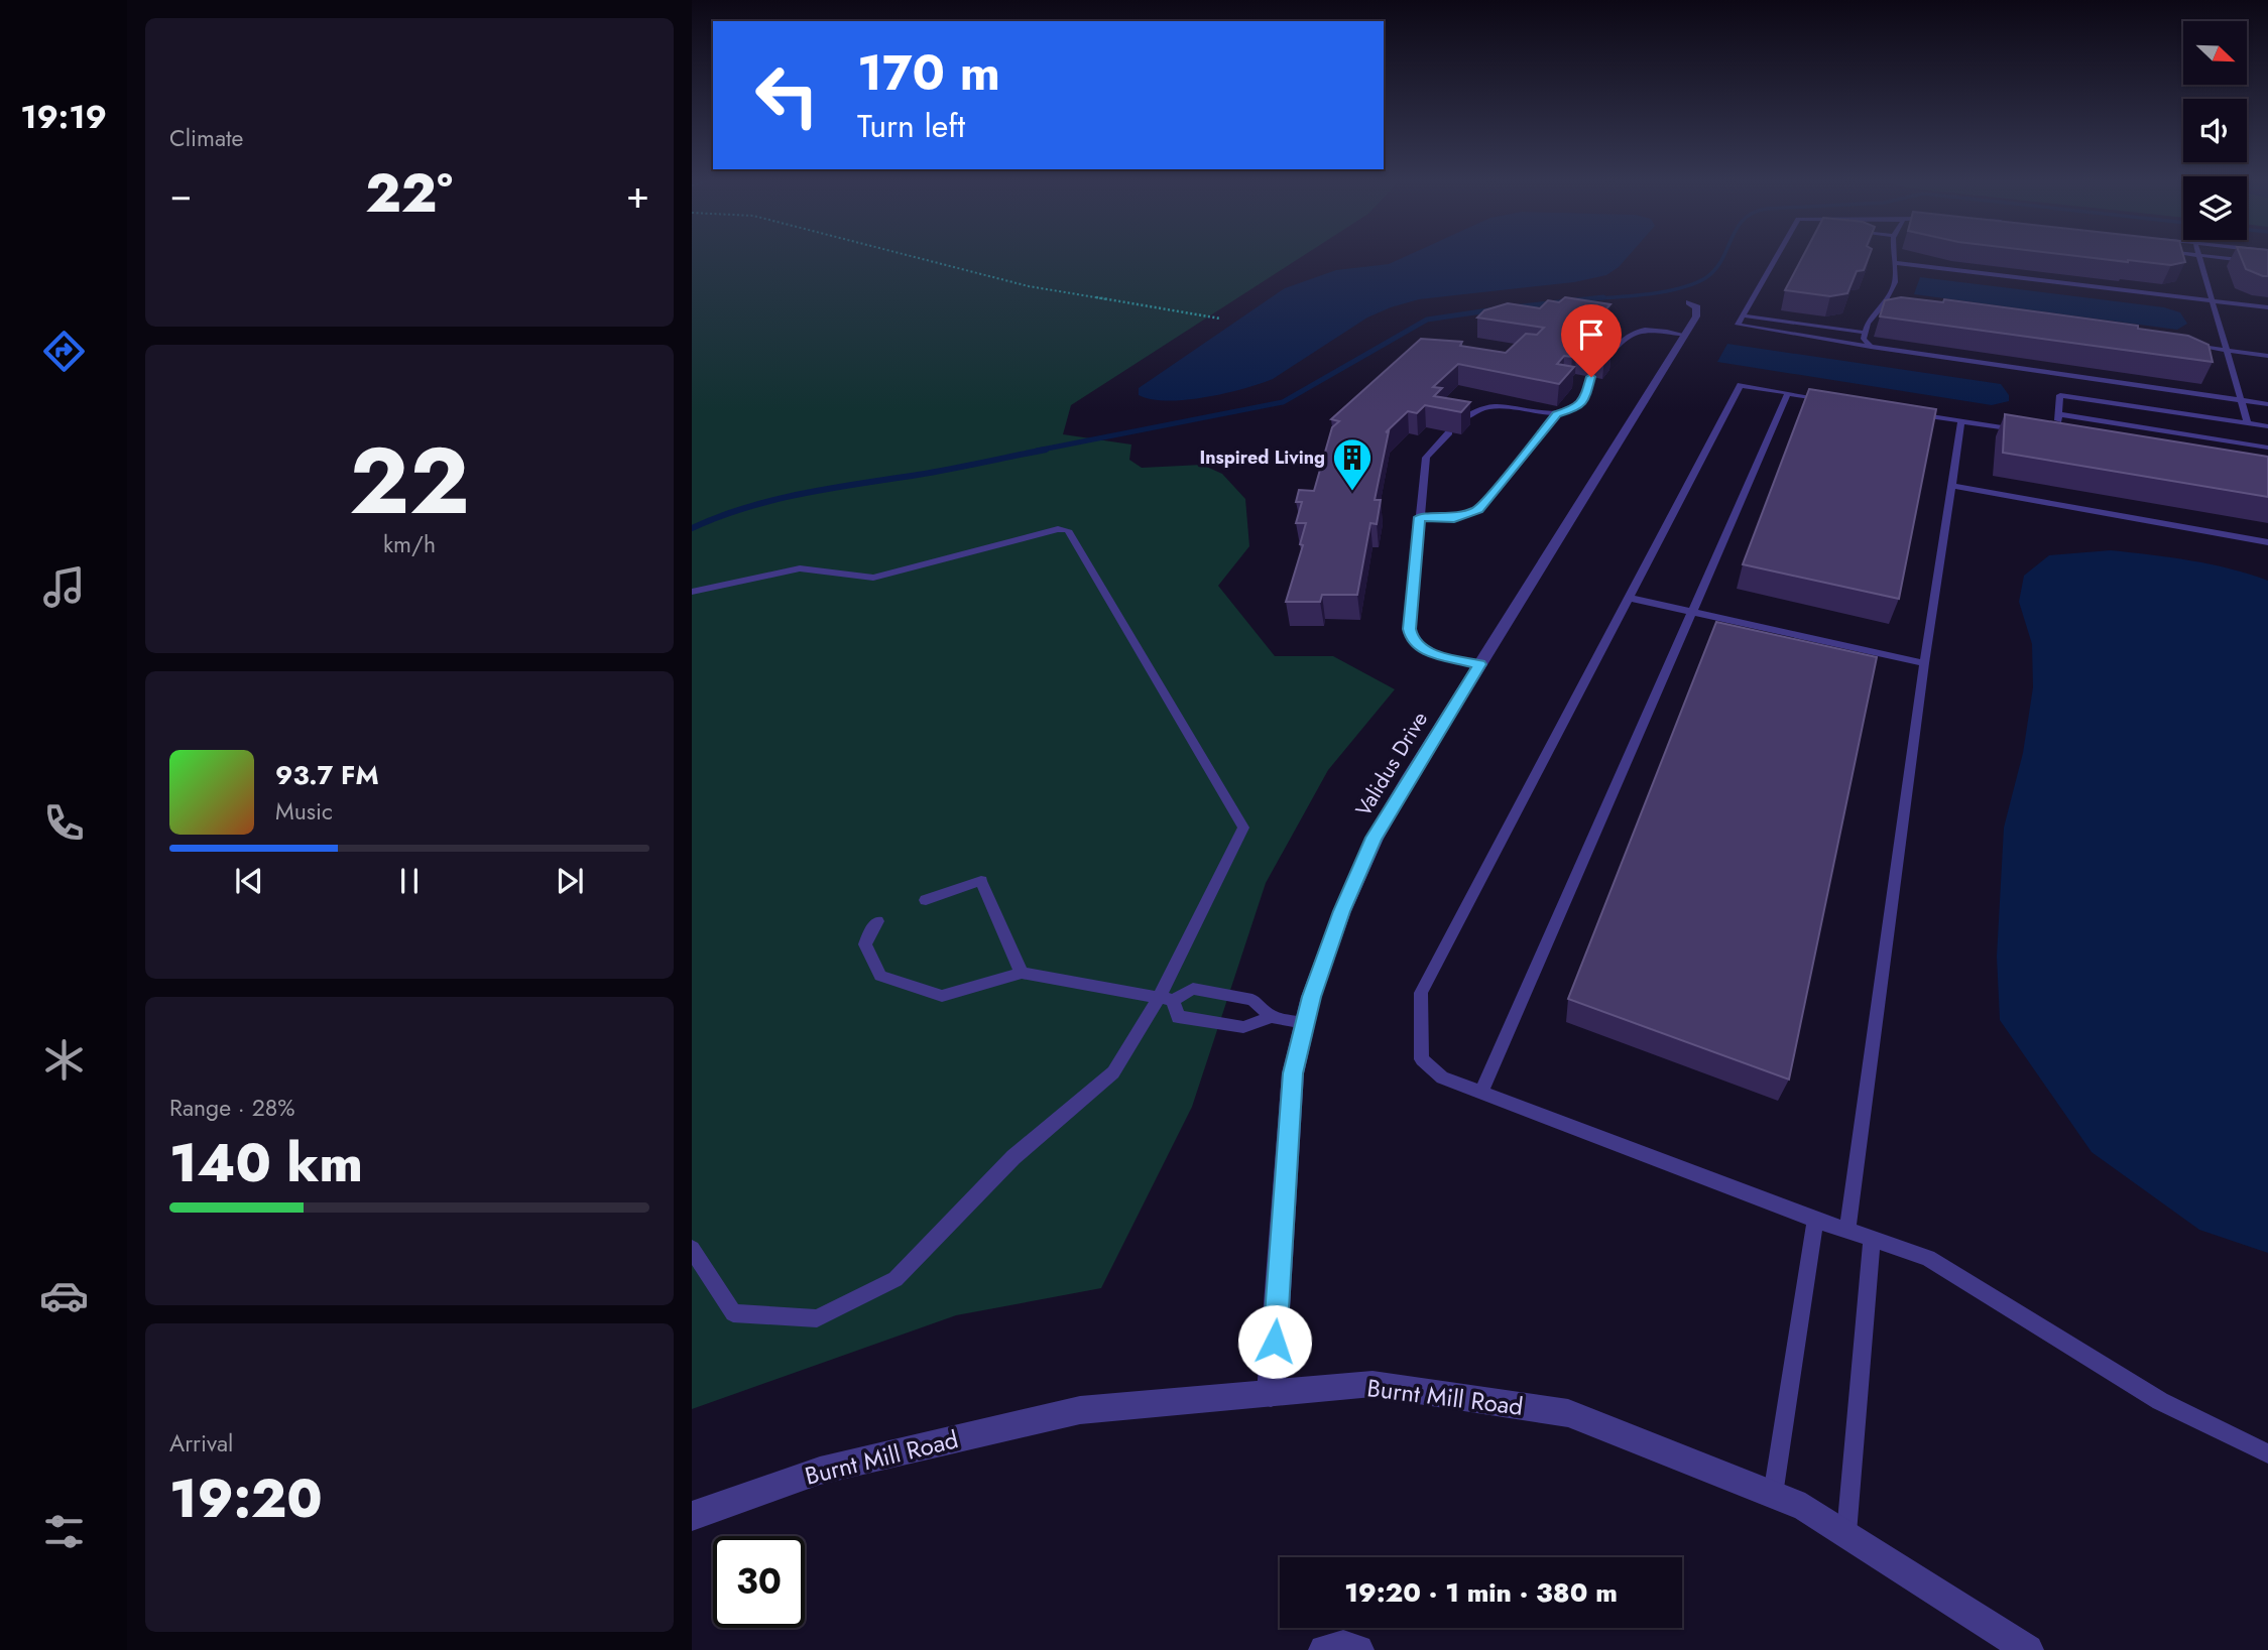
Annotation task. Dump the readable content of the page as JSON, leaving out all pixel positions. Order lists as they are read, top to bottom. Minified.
{"streets":{"street":["Validus Drive","Burnt Mill Road"]},"crossings":[["Validus Drive","Burnt Mill Road"]],"places":{"building":["Inspired Living"]},"north":"bottom right","page":{"tabs":"19:19","tile":["Climate",["22","km/h"],["Range · 28%","140 km"],["Arrival","19:20"]],"turn":["170 m","Turn left"],"heat":["−","22°","+"],"song":["93.7 FM","Music"],"limit":"30","trip":"19:20 · 1 min · 380 m"}}
